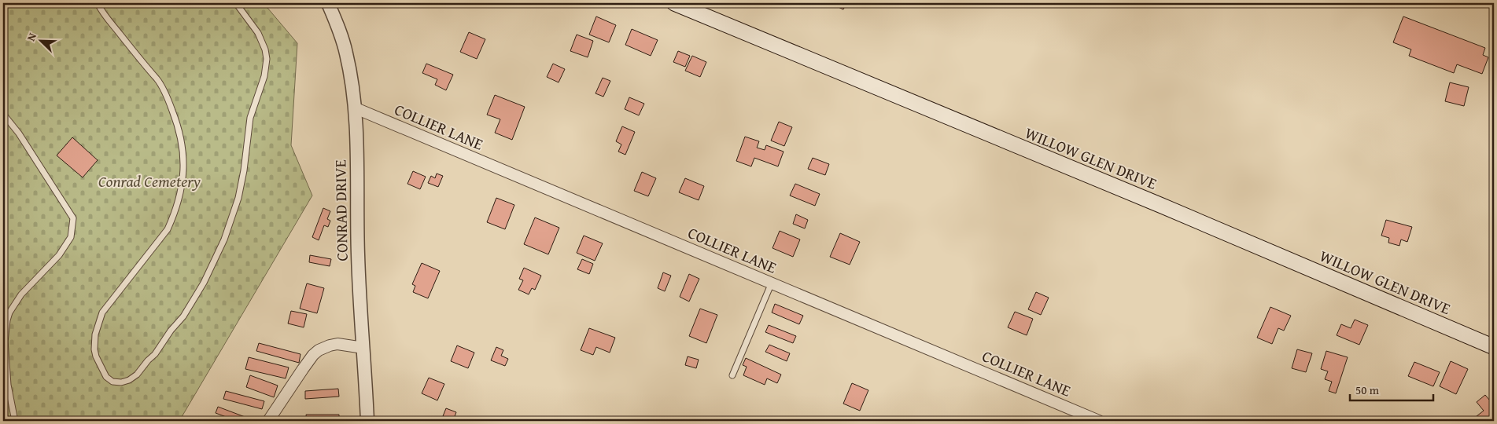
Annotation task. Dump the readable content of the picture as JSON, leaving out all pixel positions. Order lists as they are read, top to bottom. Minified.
{"streets":{"main road":["WILLOW GLEN DRIVE"],"street":["COLLIER LANE","CONRAD DRIVE"]},"crossings":[["COLLIER LANE","CONRAD DRIVE"]],"parks":["Conrad Cemetery"],"scale_bar":"50 m","north":"top left"}
